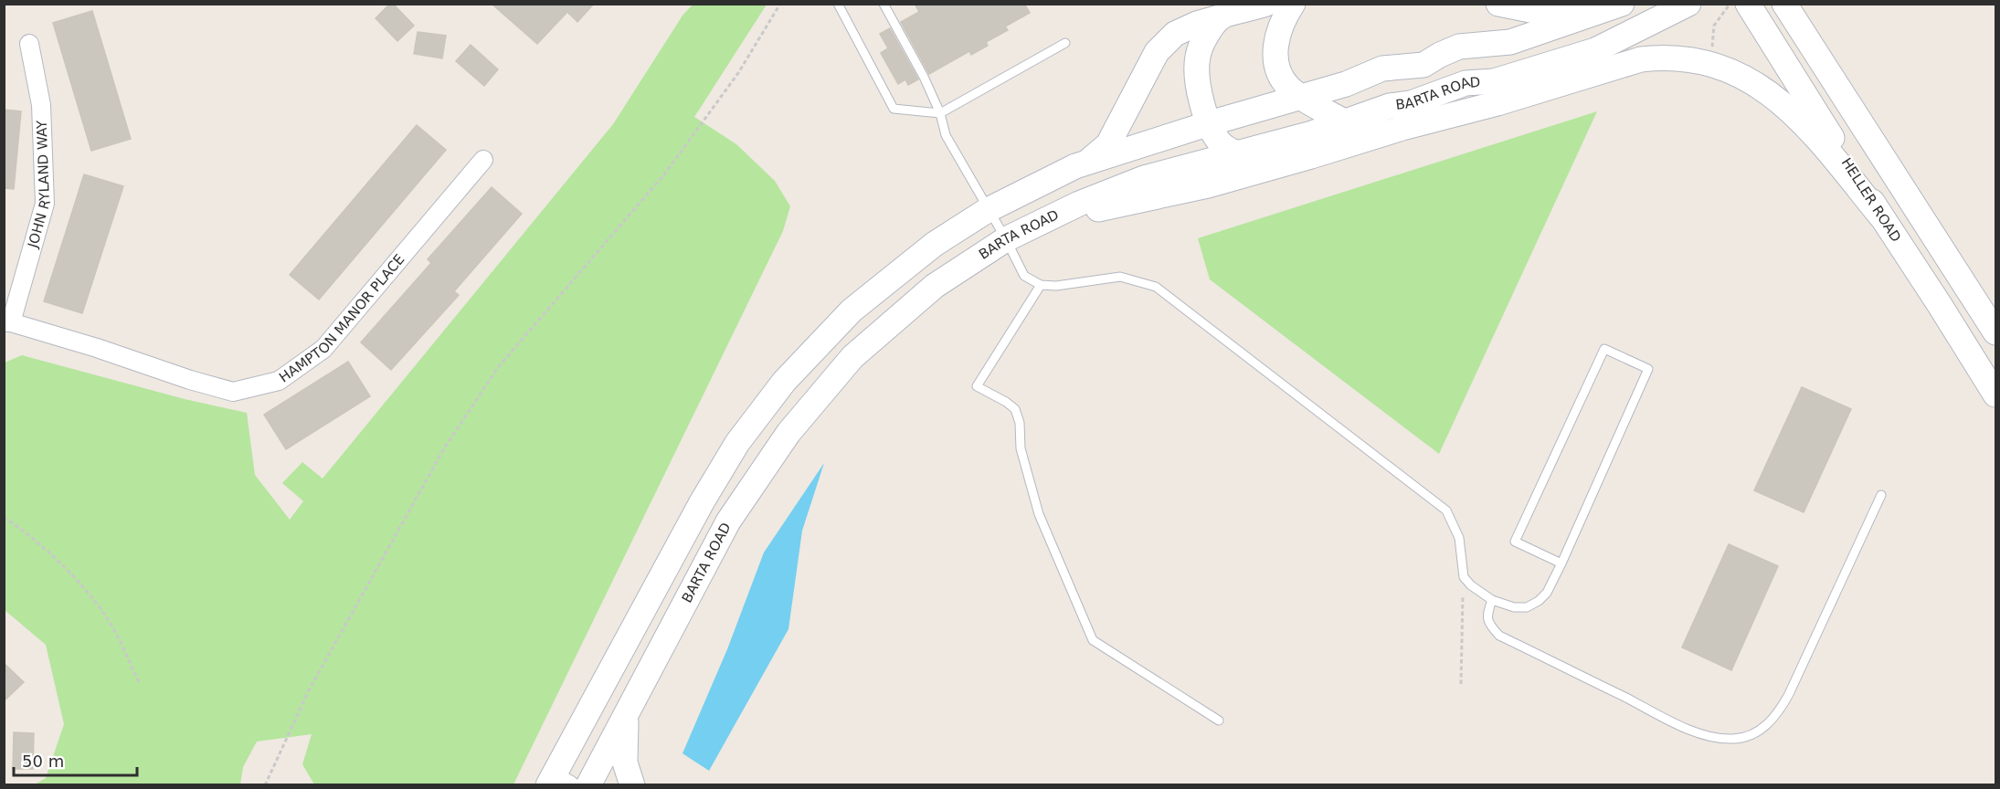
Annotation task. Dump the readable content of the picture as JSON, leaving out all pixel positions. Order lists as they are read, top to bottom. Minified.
{"streets":{"street":["BARTA ROAD","JOHN RYLAND WAY","HELLER ROAD","HAMPTON MANOR PLACE"]},"crossings":[["JOHN RYLAND WAY","HAMPTON MANOR PLACE"]],"scale_bar":"50 m"}
